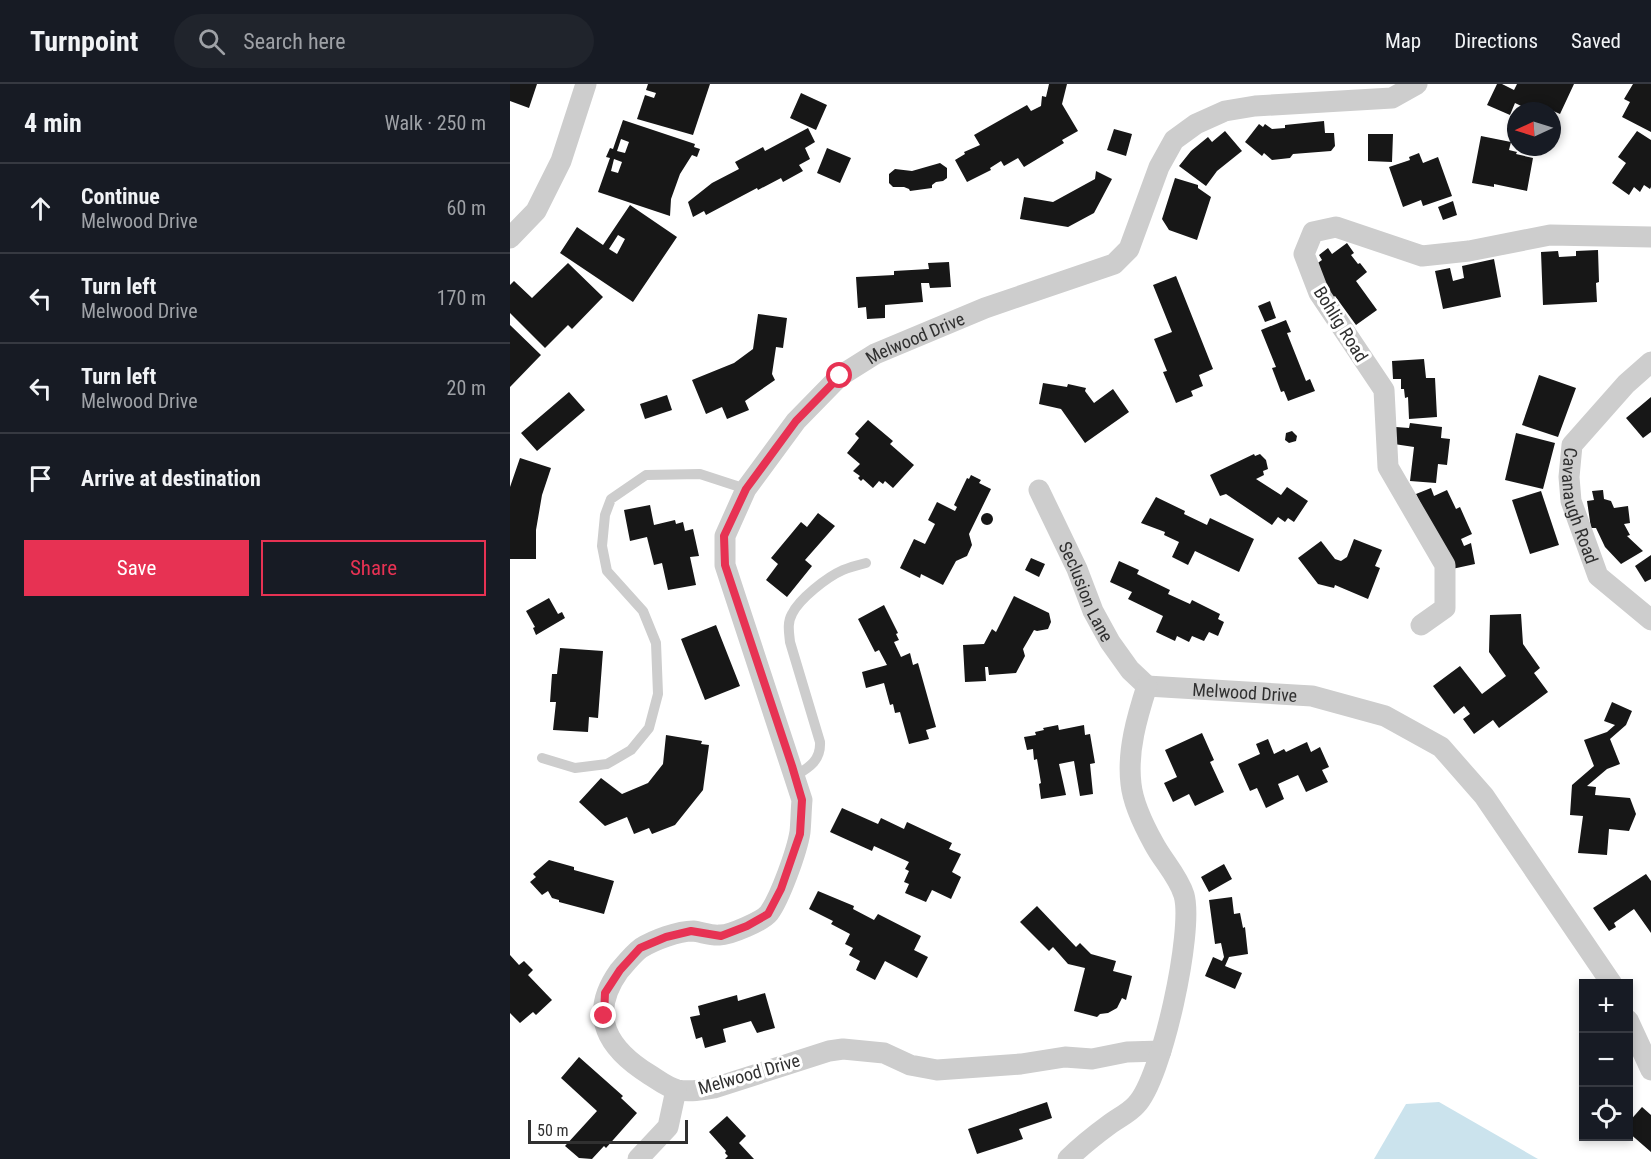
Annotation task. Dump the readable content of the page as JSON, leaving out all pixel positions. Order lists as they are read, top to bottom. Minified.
{"streets":{"street":["Bohlig Road","Melwood Drive","Cavanaugh Road","Seclusion Lane"]},"crossings":[["Melwood Drive","Seclusion Lane"]],"scale_bar":"50 m","north":"left","page":{"header":"Turnpoint","search":"Search here","nav":["Map","Directions","Saved"],"heading":["4 min","Walk · 250 m"],"list":[["Continue","Melwood Drive","60 m"],["Turn left","Melwood Drive","170 m"],["Turn left","Melwood Drive","20 m"],"Arrive at destination"],"buttons":["Save","Share"],"map_buttons":["+","−"],"scale":"50 m"}}
